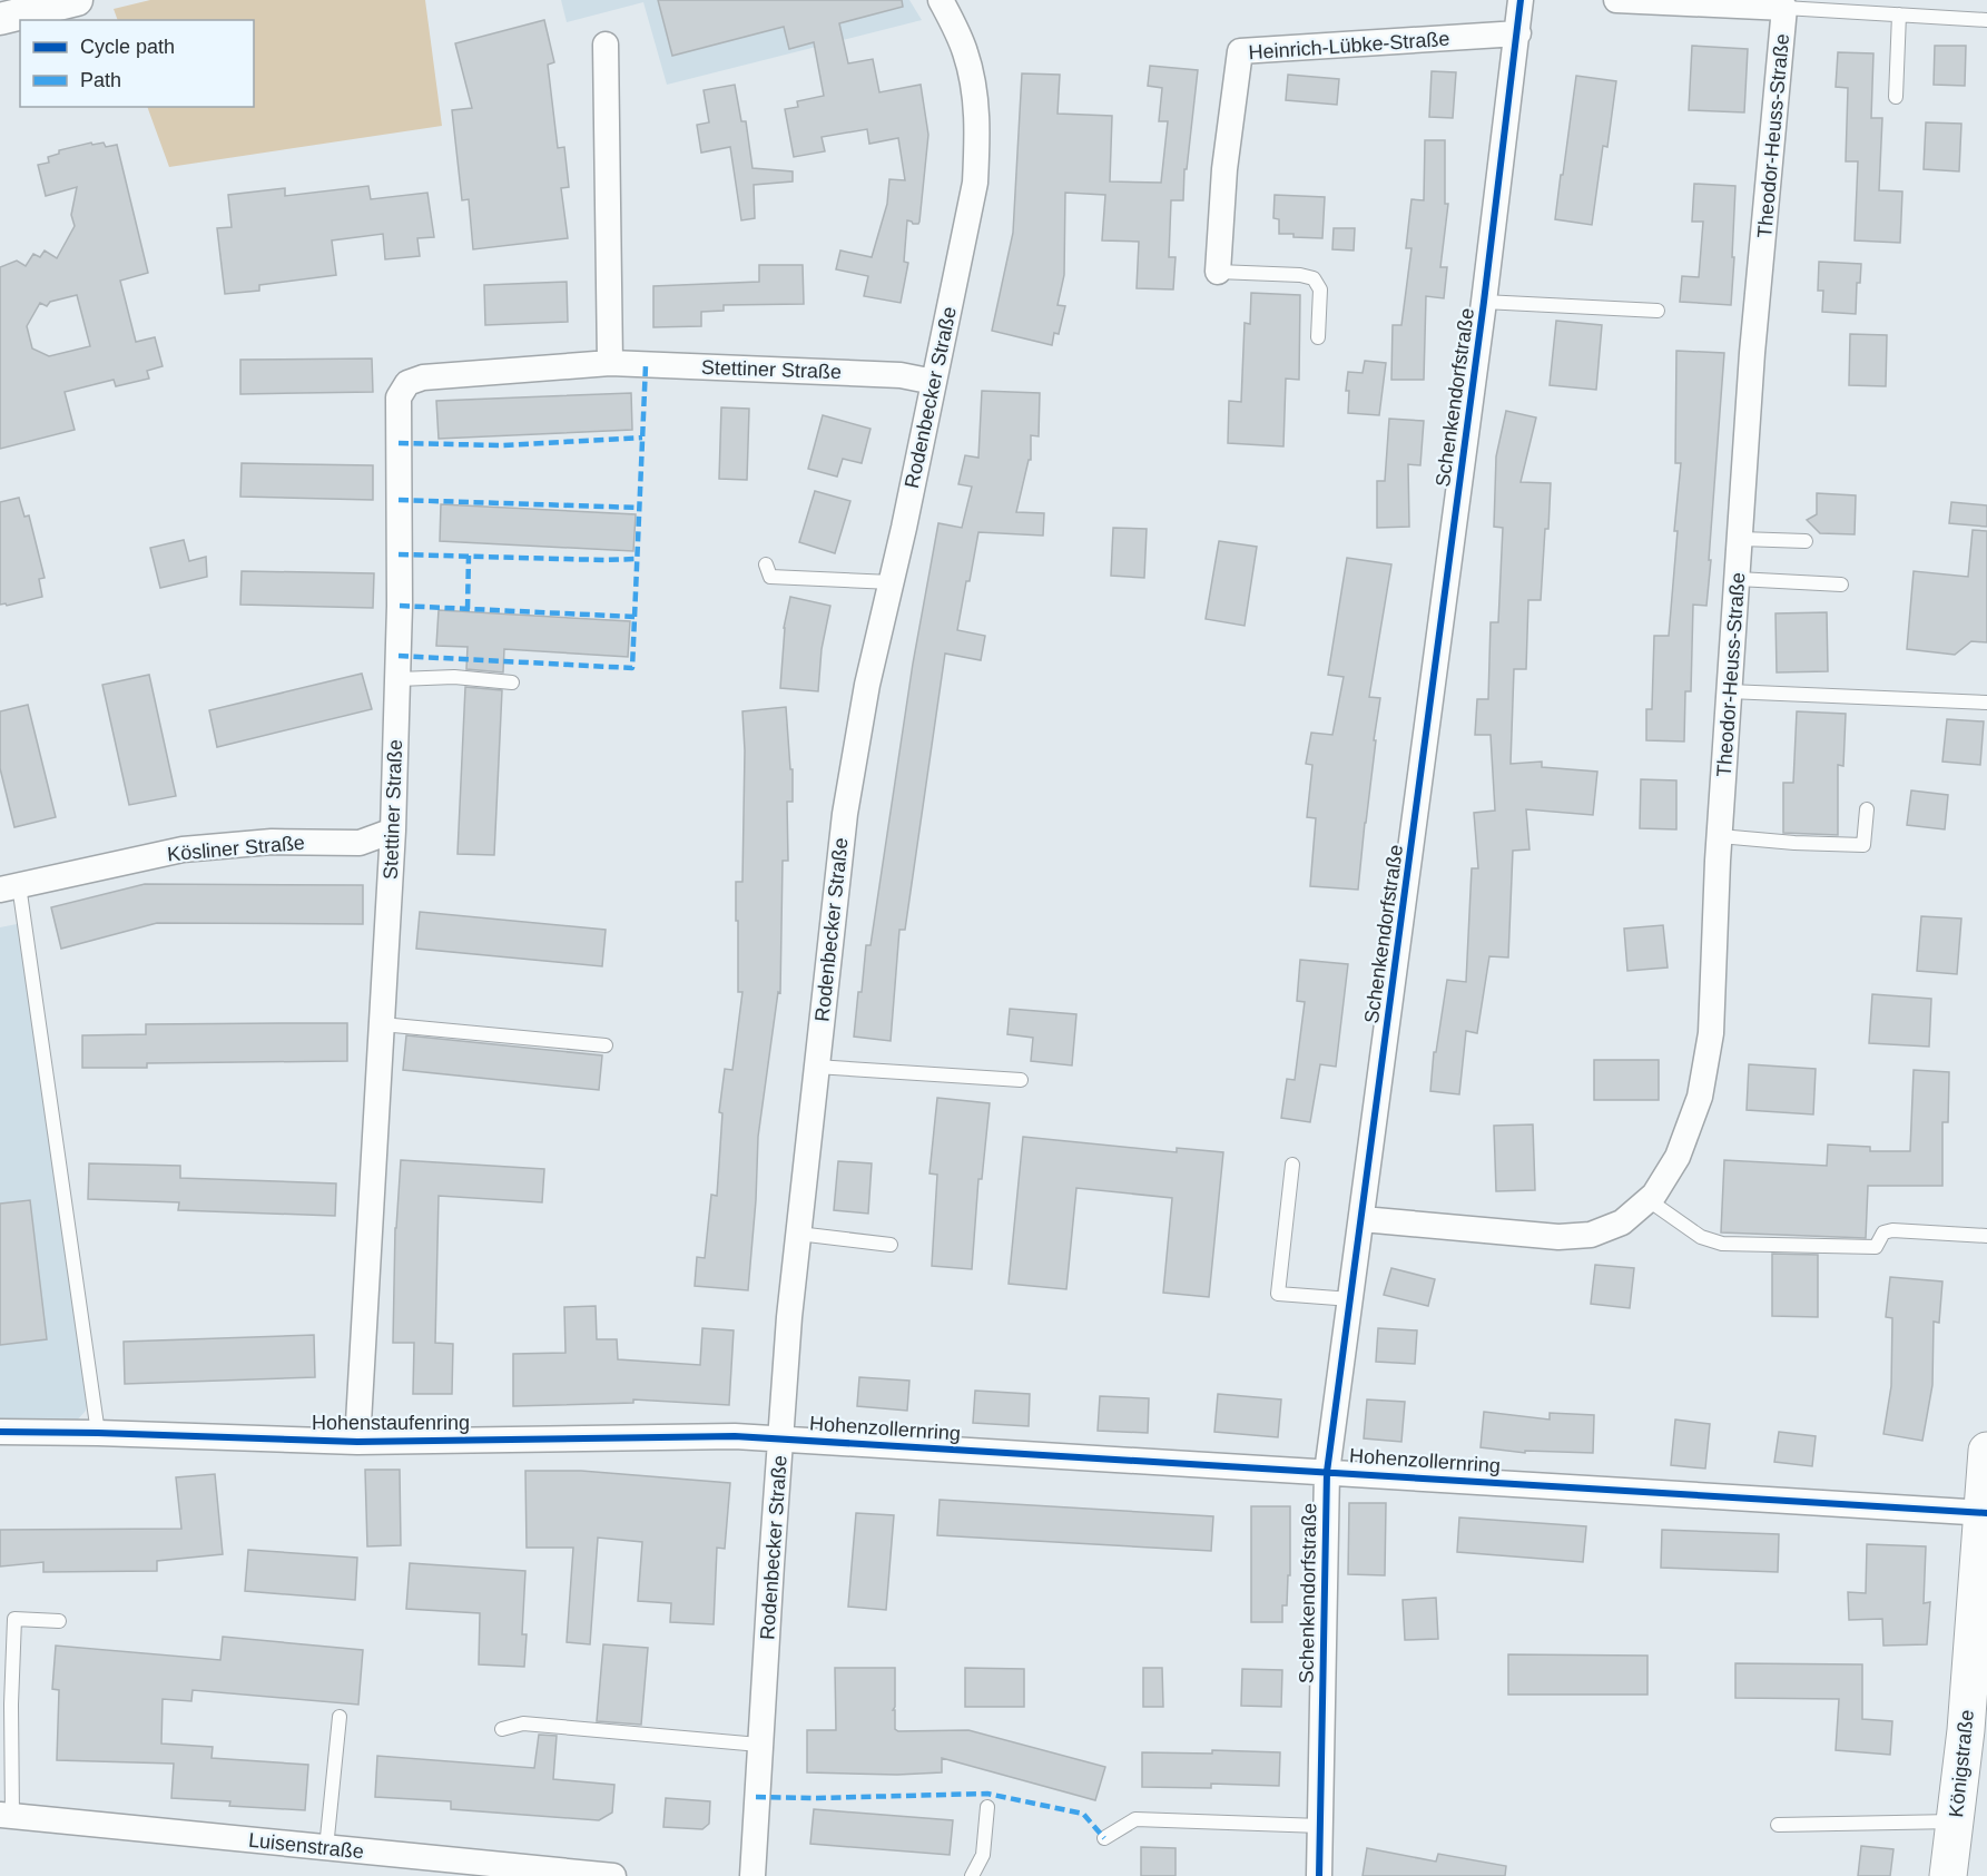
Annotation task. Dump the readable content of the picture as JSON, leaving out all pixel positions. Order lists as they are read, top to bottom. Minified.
{"streets":{"main road":["Königstraße"],"street":["Heinrich-Lübke-Straße","Theodor-Heuss-Straße","Stettiner Straße","Rodenbecker Straße","Schenkendorfstraße","Kösliner Straße","Hohenstaufenring","Hohenzollernring","Luisenstraße"]},"crossings":[["Heinrich-Lübke-Straße","Schenkendorfstraße"],["Theodor-Heuss-Straße","Schenkendorfstraße"],["Stettiner Straße","Rodenbecker Straße"],["Stettiner Straße","Kösliner Straße"],["Stettiner Straße","Hohenstaufenring"],["Rodenbecker Straße","Hohenstaufenring"],["Rodenbecker Straße","Hohenzollernring"],["Schenkendorfstraße","Hohenzollernring"],["Hohenstaufenring","Hohenzollernring"],["Hohenzollernring","Königstraße"]],"legend":["Cycle path","Path"]}
